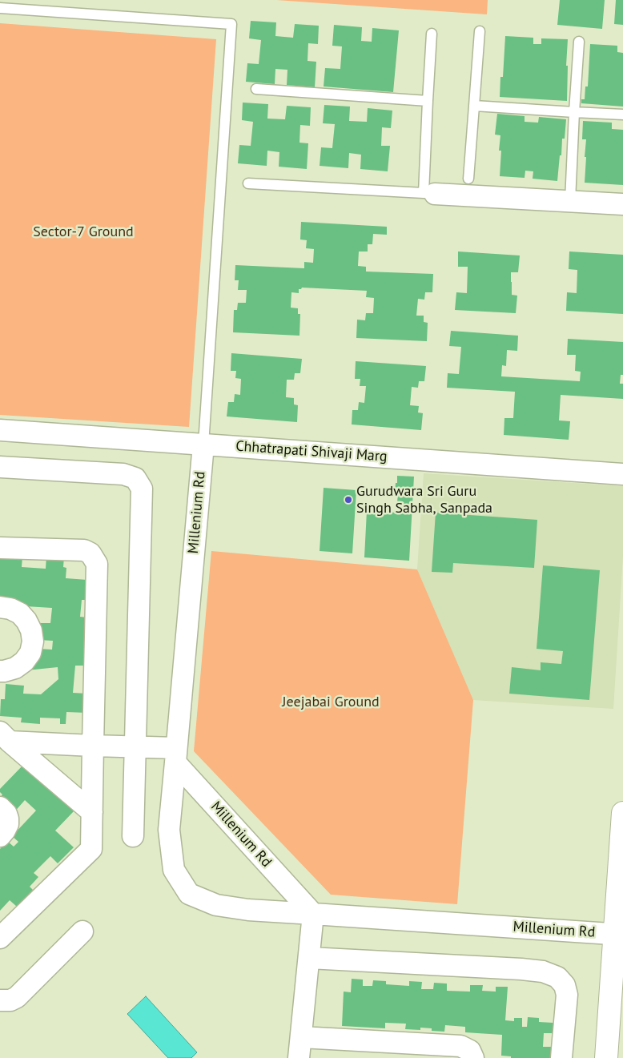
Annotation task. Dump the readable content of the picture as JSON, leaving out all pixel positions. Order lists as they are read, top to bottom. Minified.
{"streets":{"street":["Chhatrapati Shivaji Marg","Millenium Rd"]},"crossings":[["Chhatrapati Shivaji Marg","Millenium Rd"]],"parks":["Sector-7 Ground","Jeejabai Ground"],"places":["Gurudwara Sri Guru Singh Sabha, Sanpada"]}
